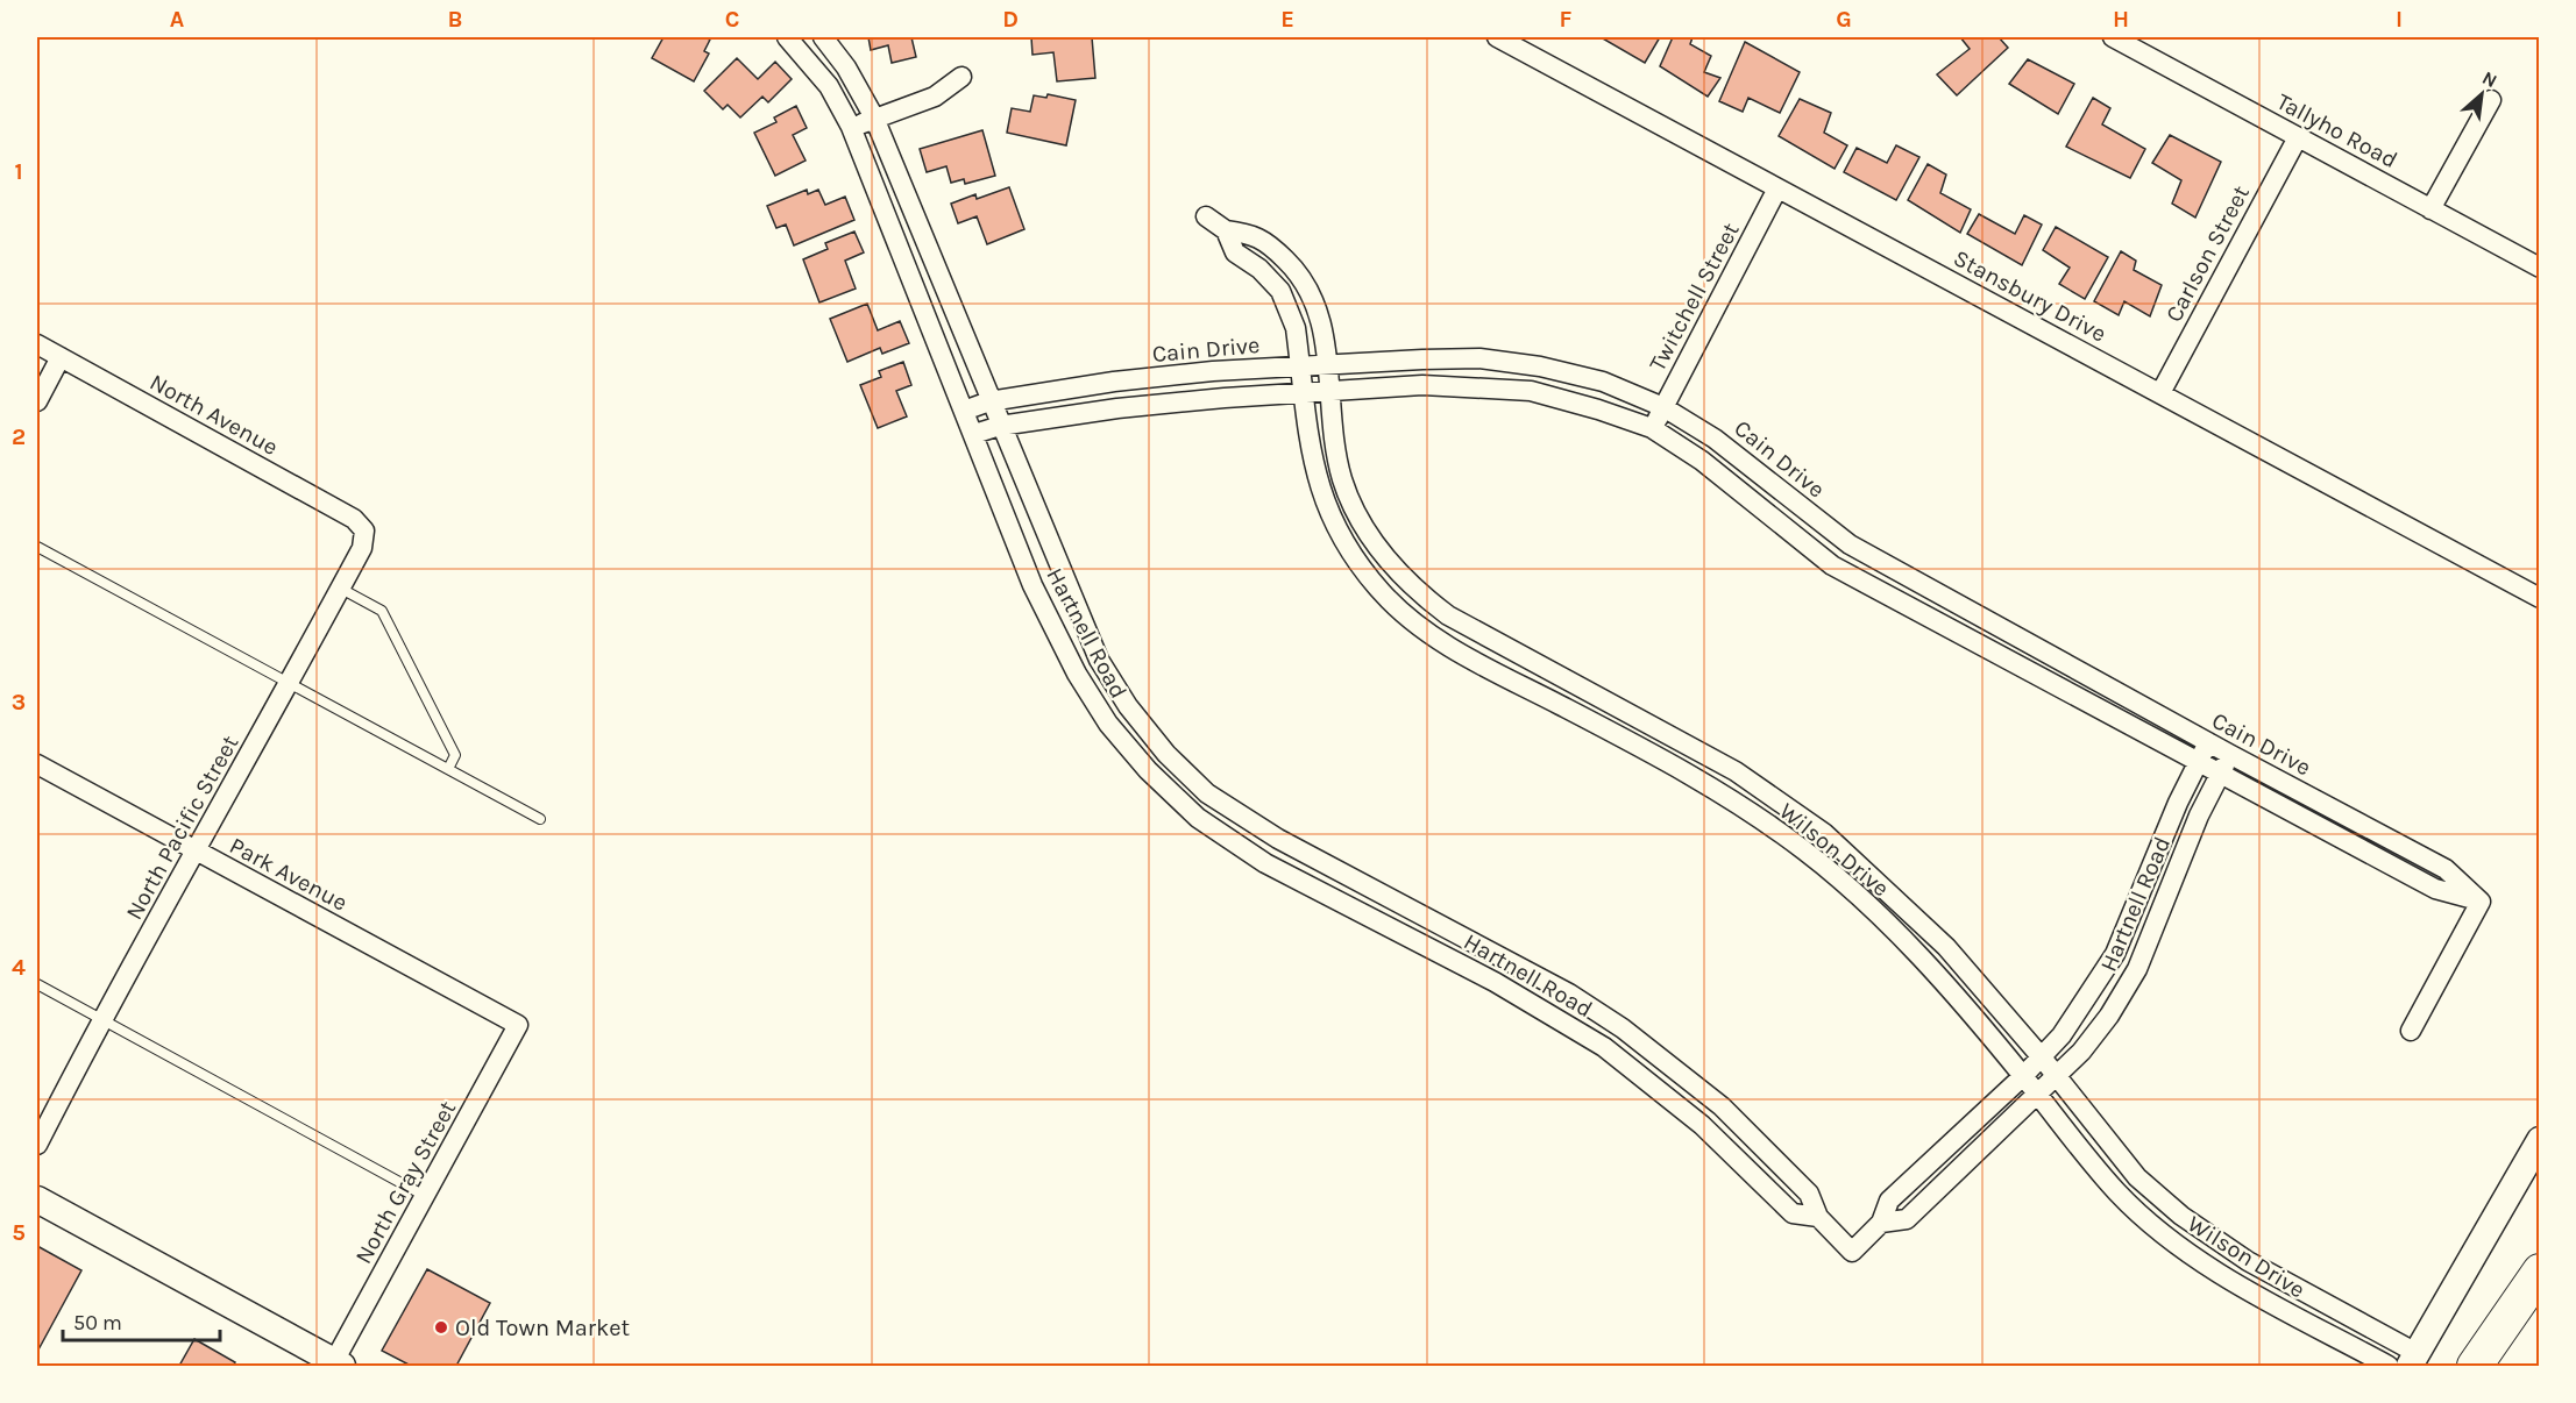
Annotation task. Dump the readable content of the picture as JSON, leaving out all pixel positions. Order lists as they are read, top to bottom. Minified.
{"streets":{"street":["Tallyho Road","Carlson Street","Stansbury Drive","Twitchell Street","Cain Drive","North Avenue","Hartnell Road","North Pacific Street","Wilson Drive","Park Avenue","North Gray Street"]},"crossings":[["Tallyho Road","Carlson Street"],["Carlson Street","Stansbury Drive"],["Stansbury Drive","Twitchell Street"],["Twitchell Street","Cain Drive"],["Cain Drive","Hartnell Road"],["Cain Drive","Wilson Drive"],["North Avenue","North Pacific Street"],["Hartnell Road","Wilson Drive"],["North Pacific Street","Park Avenue"],["Park Avenue","North Gray Street"]],"places":["Old Town Market"],"scale_bar":"50 m","north":"top right","grid":{"columns":["A","B","C","D","E","F","G","H","I"],"rows":["1","2","3","4","5"]}}
